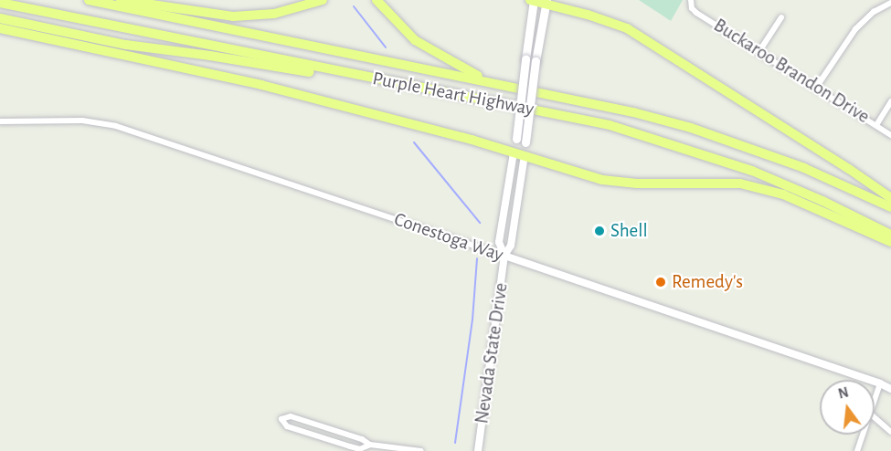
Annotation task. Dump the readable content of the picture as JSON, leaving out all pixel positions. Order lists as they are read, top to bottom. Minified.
{"streets":{"highway":["Purple Heart Highway"],"street":["Buckaroo Brandon Drive","Conestoga Way","Nevada State Drive"]},"crossings":[["Conestoga Way","Nevada State Drive"]],"places":["Shell","Remedy's"],"north":"top"}
